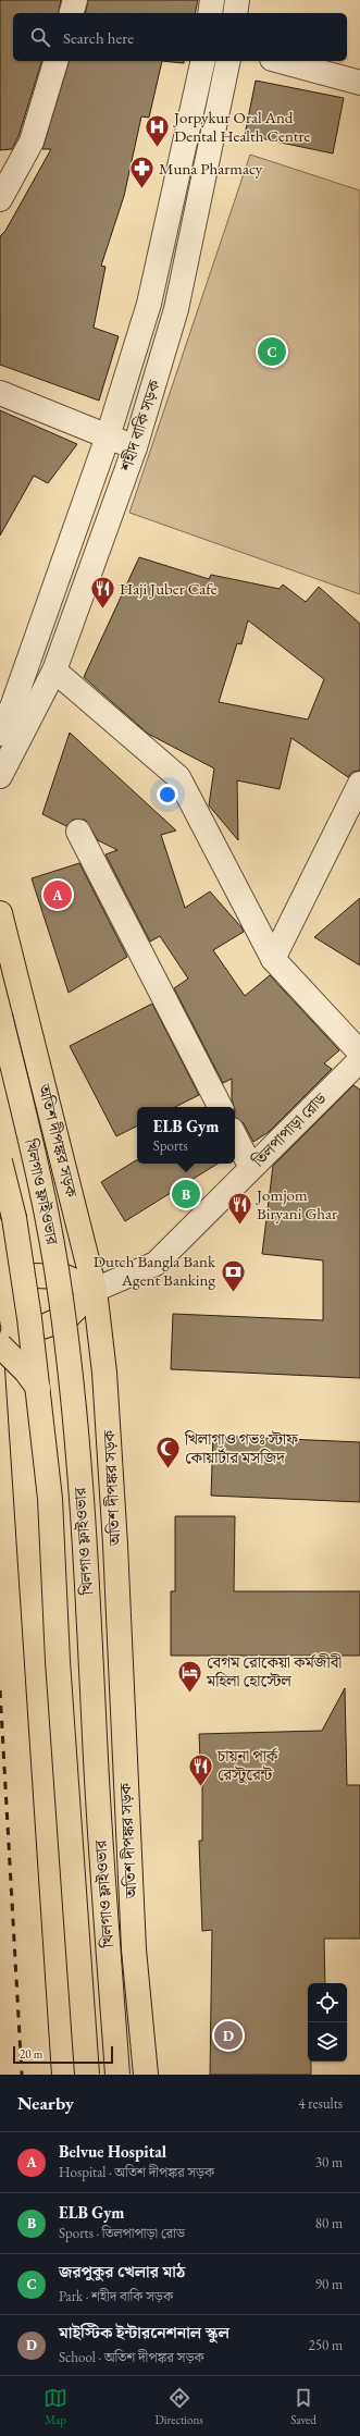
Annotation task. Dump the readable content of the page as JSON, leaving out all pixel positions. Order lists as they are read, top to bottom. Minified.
{"streets":{"main road":["অতিশ দীপঙ্কর সড়ক","খিলগাও ফ্লাইওভার"],"street":["শহীদ বাকি সড়ক","তিলপাপাড়া রোড"]},"crossings":[["তিলপাপাড়া রোড","অতিশ দীপঙ্কর সড়ক"]],"places":{"hospital":["Jorpykur Oral And Dental Health Centre"],"pharmacy":["Muna Pharmacy"],"restaurant":["Haji Juber Cafe","Jomjom Biryani Ghar","চায়না পার্ক রেস্টুরেন্ট"],"bank":["Dutch Bangla Bank Agent Banking"],"mosque":["খিলাগাও গভঃ স্টাফ কোয়ার্টার মসজিদ"],"hotel":["বেগম রোকেয়া কর্মজীবী মহিলা হোস্টেল"]},"scale_bar":"20 m","page":{"search":"Search here","pins":["C","A","B","D"],"popup":["ELB Gym","Sports"],"scale":"20 m","heading":["Nearby","4 results"],"list":[{"mark":"A","name":"Belvue Hospital","note":"Hospital · অতিশ দীপঙ্কর সড়ক","value":"30 m"},{"mark":"B","name":"ELB Gym","note":"Sports · তিলপাপাড়া রোড","value":"80 m"},{"mark":"C","name":"জরপুকুর খেলার মাঠ","note":"Park · শহীদ বাকি সড়ক","value":"90 m"},{"mark":"D","name":"মাইস্টিক ইন্টারনেশনাল স্কুল","note":"School · অতিশ দীপঙ্কর সড়ক","value":"250 m"}],"nav":["Map","Directions","Saved"]}}
